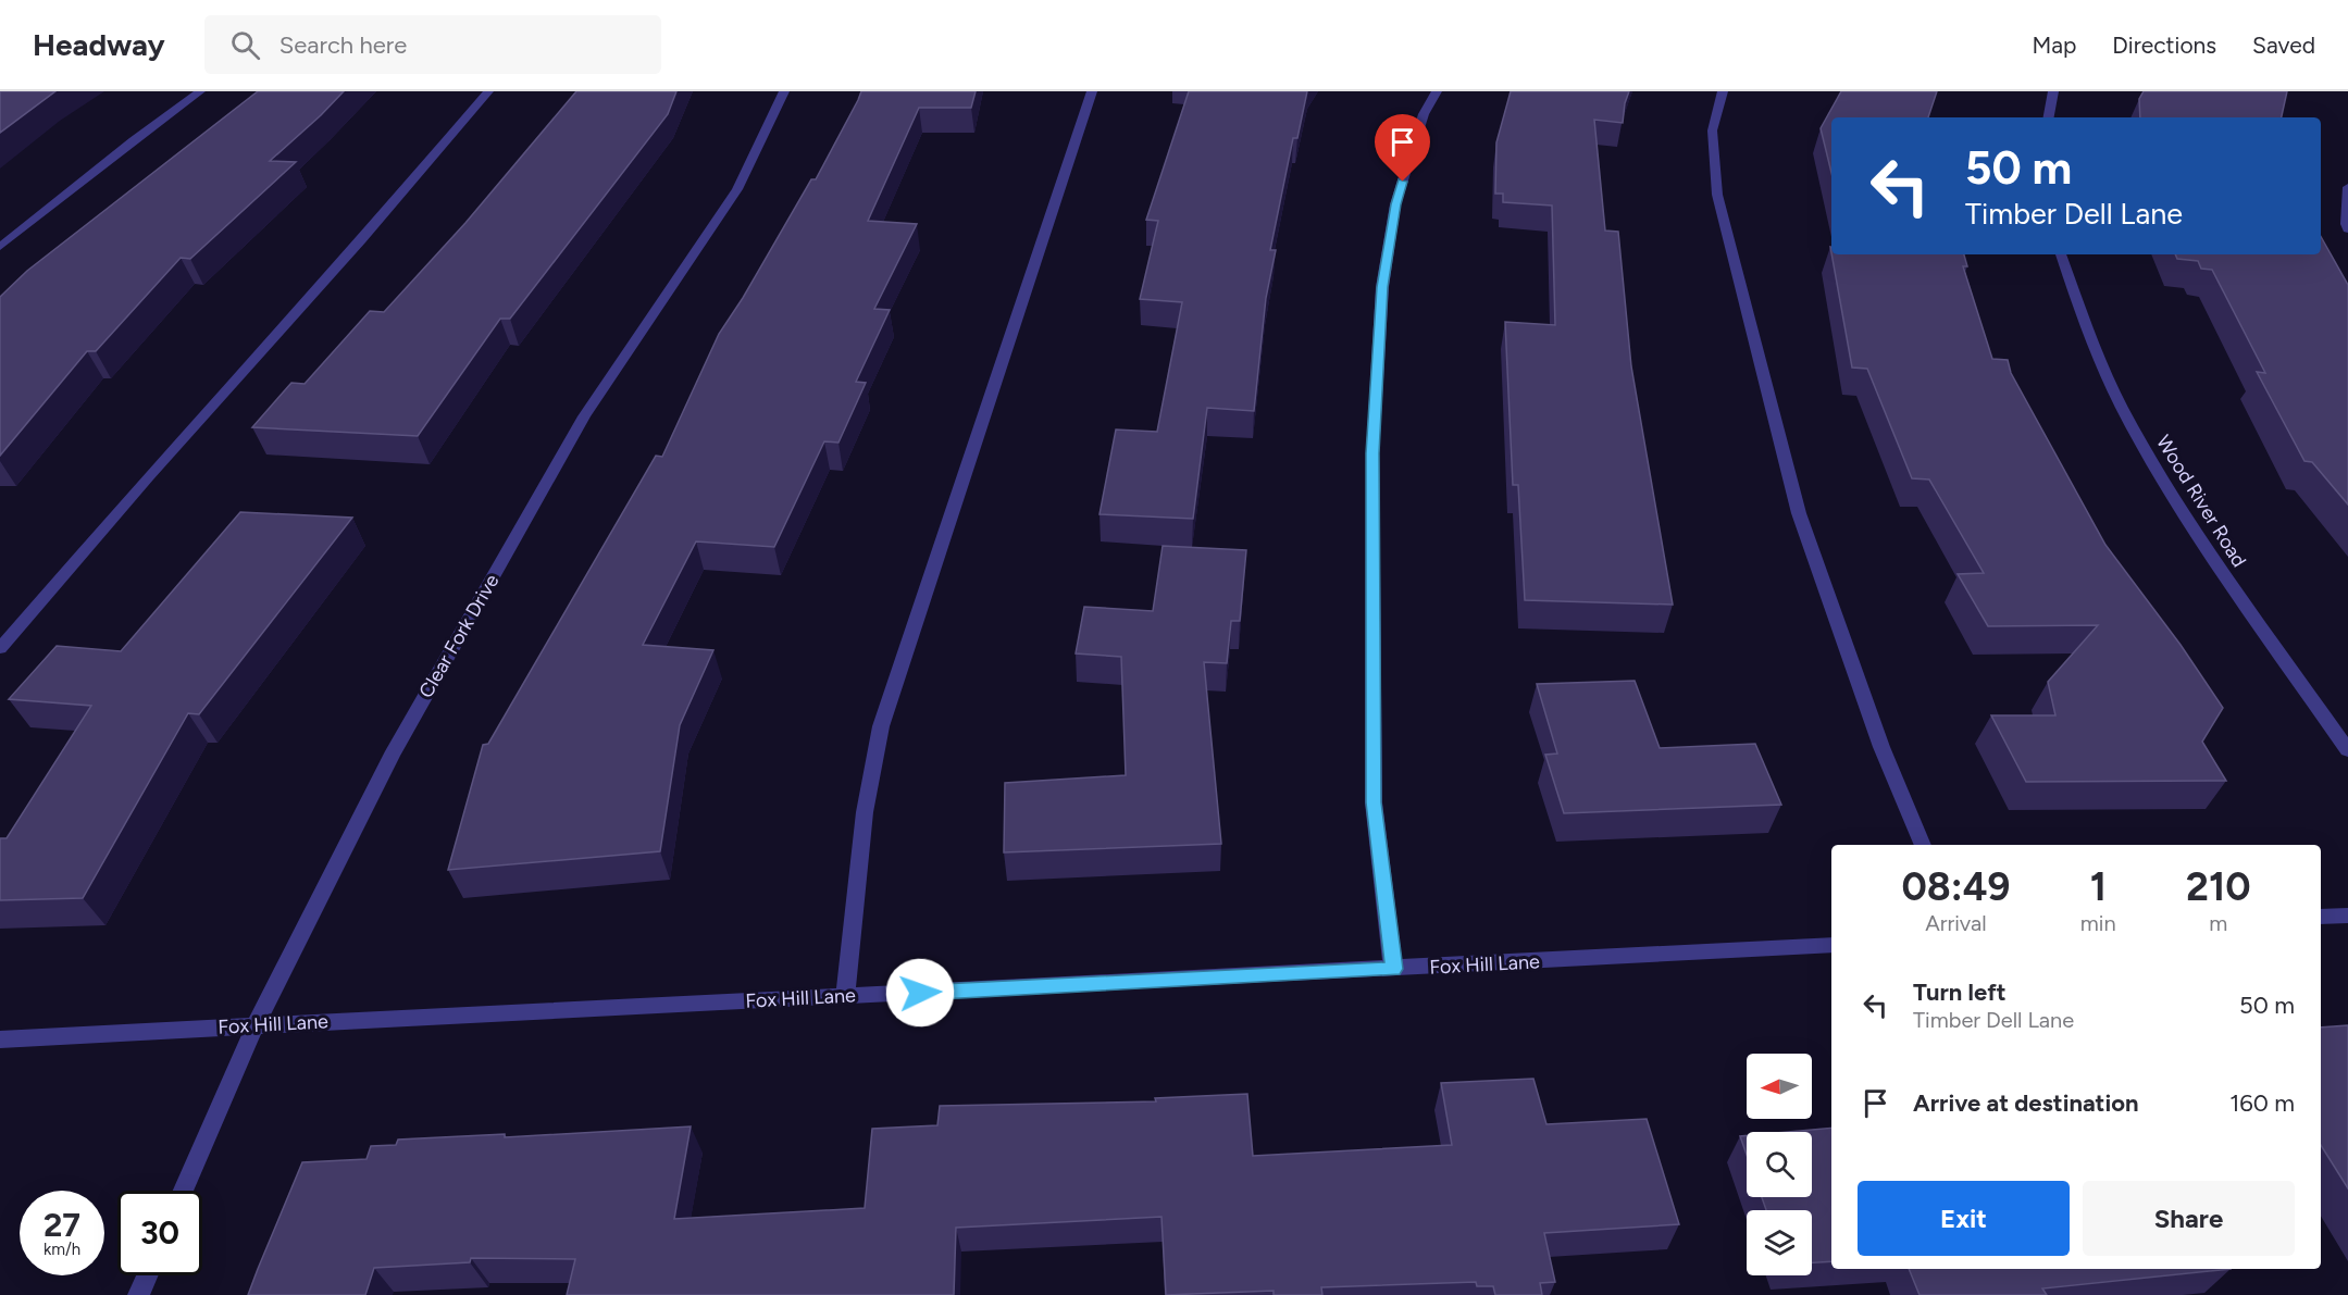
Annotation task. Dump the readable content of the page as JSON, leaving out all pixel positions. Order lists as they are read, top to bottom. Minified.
{"streets":{"street":["Wood River Road","Clear Fork Drive","Fox Hill Lane"]},"crossings":[["Clear Fork Drive","Fox Hill Lane"]],"north":"left","page":{"header":"Headway","search":"Search here","nav":["Map","Directions","Saved"],"turn":["50 m","Timber Dell Lane"],"eta":["08:49","Arrival","1","min","210","m"],"list":[{"name":"Turn left","note":"Timber Dell Lane","value":"50 m"},{"name":"Arrive at destination","value":"160 m"}],"buttons":["Exit","Share"],"speed":"27 km/h","limit":"30"}}
